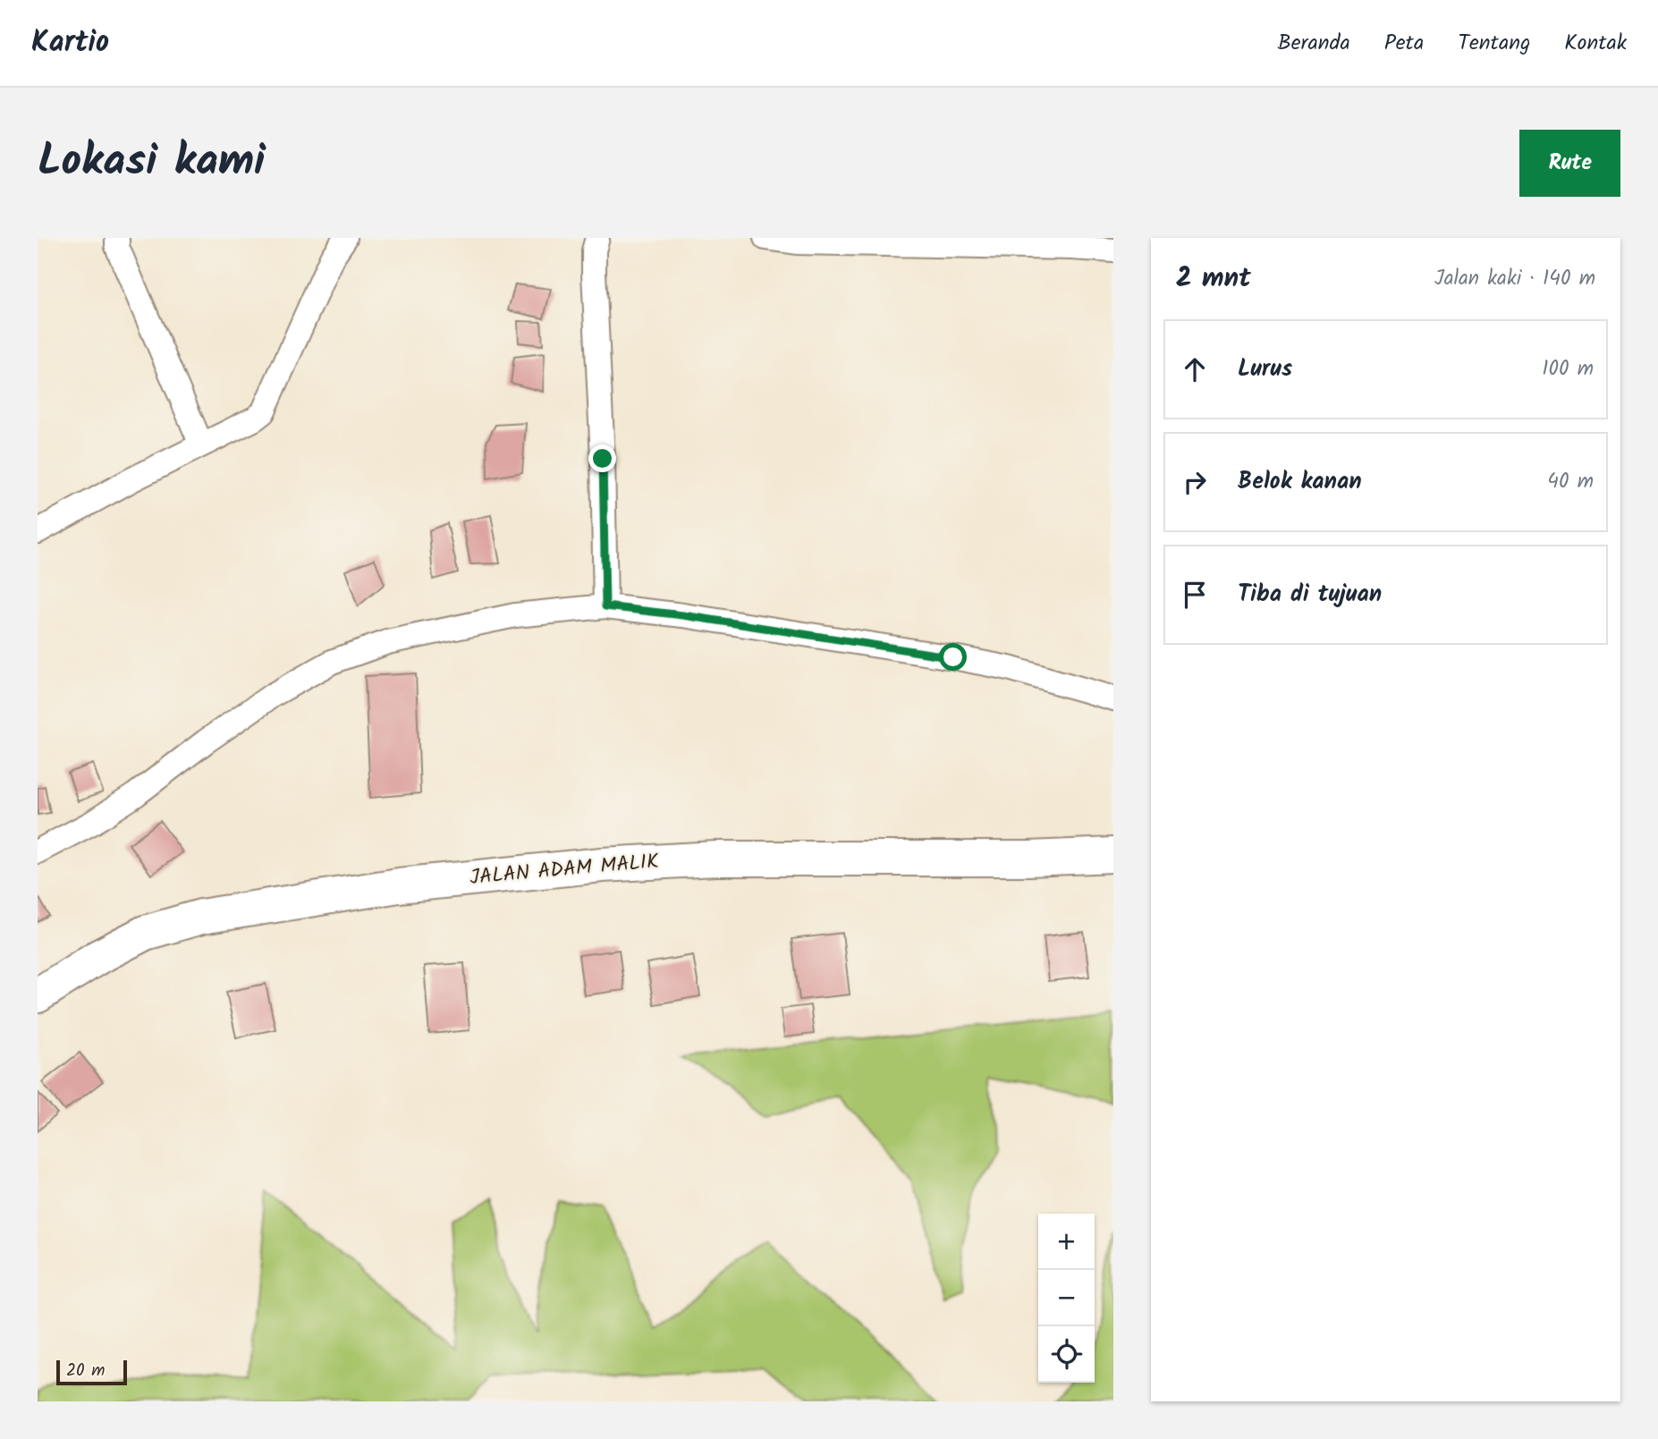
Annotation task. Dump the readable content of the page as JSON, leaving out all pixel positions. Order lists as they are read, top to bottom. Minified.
{"streets":{"highway":["JALAN ADAM MALIK"]},"scale_bar":"20 m","page":{"header":"Kartio","nav":["Beranda","Peta","Tentang","Kontak"],"title":"Lokasi kami","buttons":"Rute","heading":["2 mnt","Jalan kaki · 140 m"],"list":[["Lurus","100 m"],["Belok kanan","40 m"],"Tiba di tujuan"],"map_buttons":["+","−"],"scale":"20 m"}}
